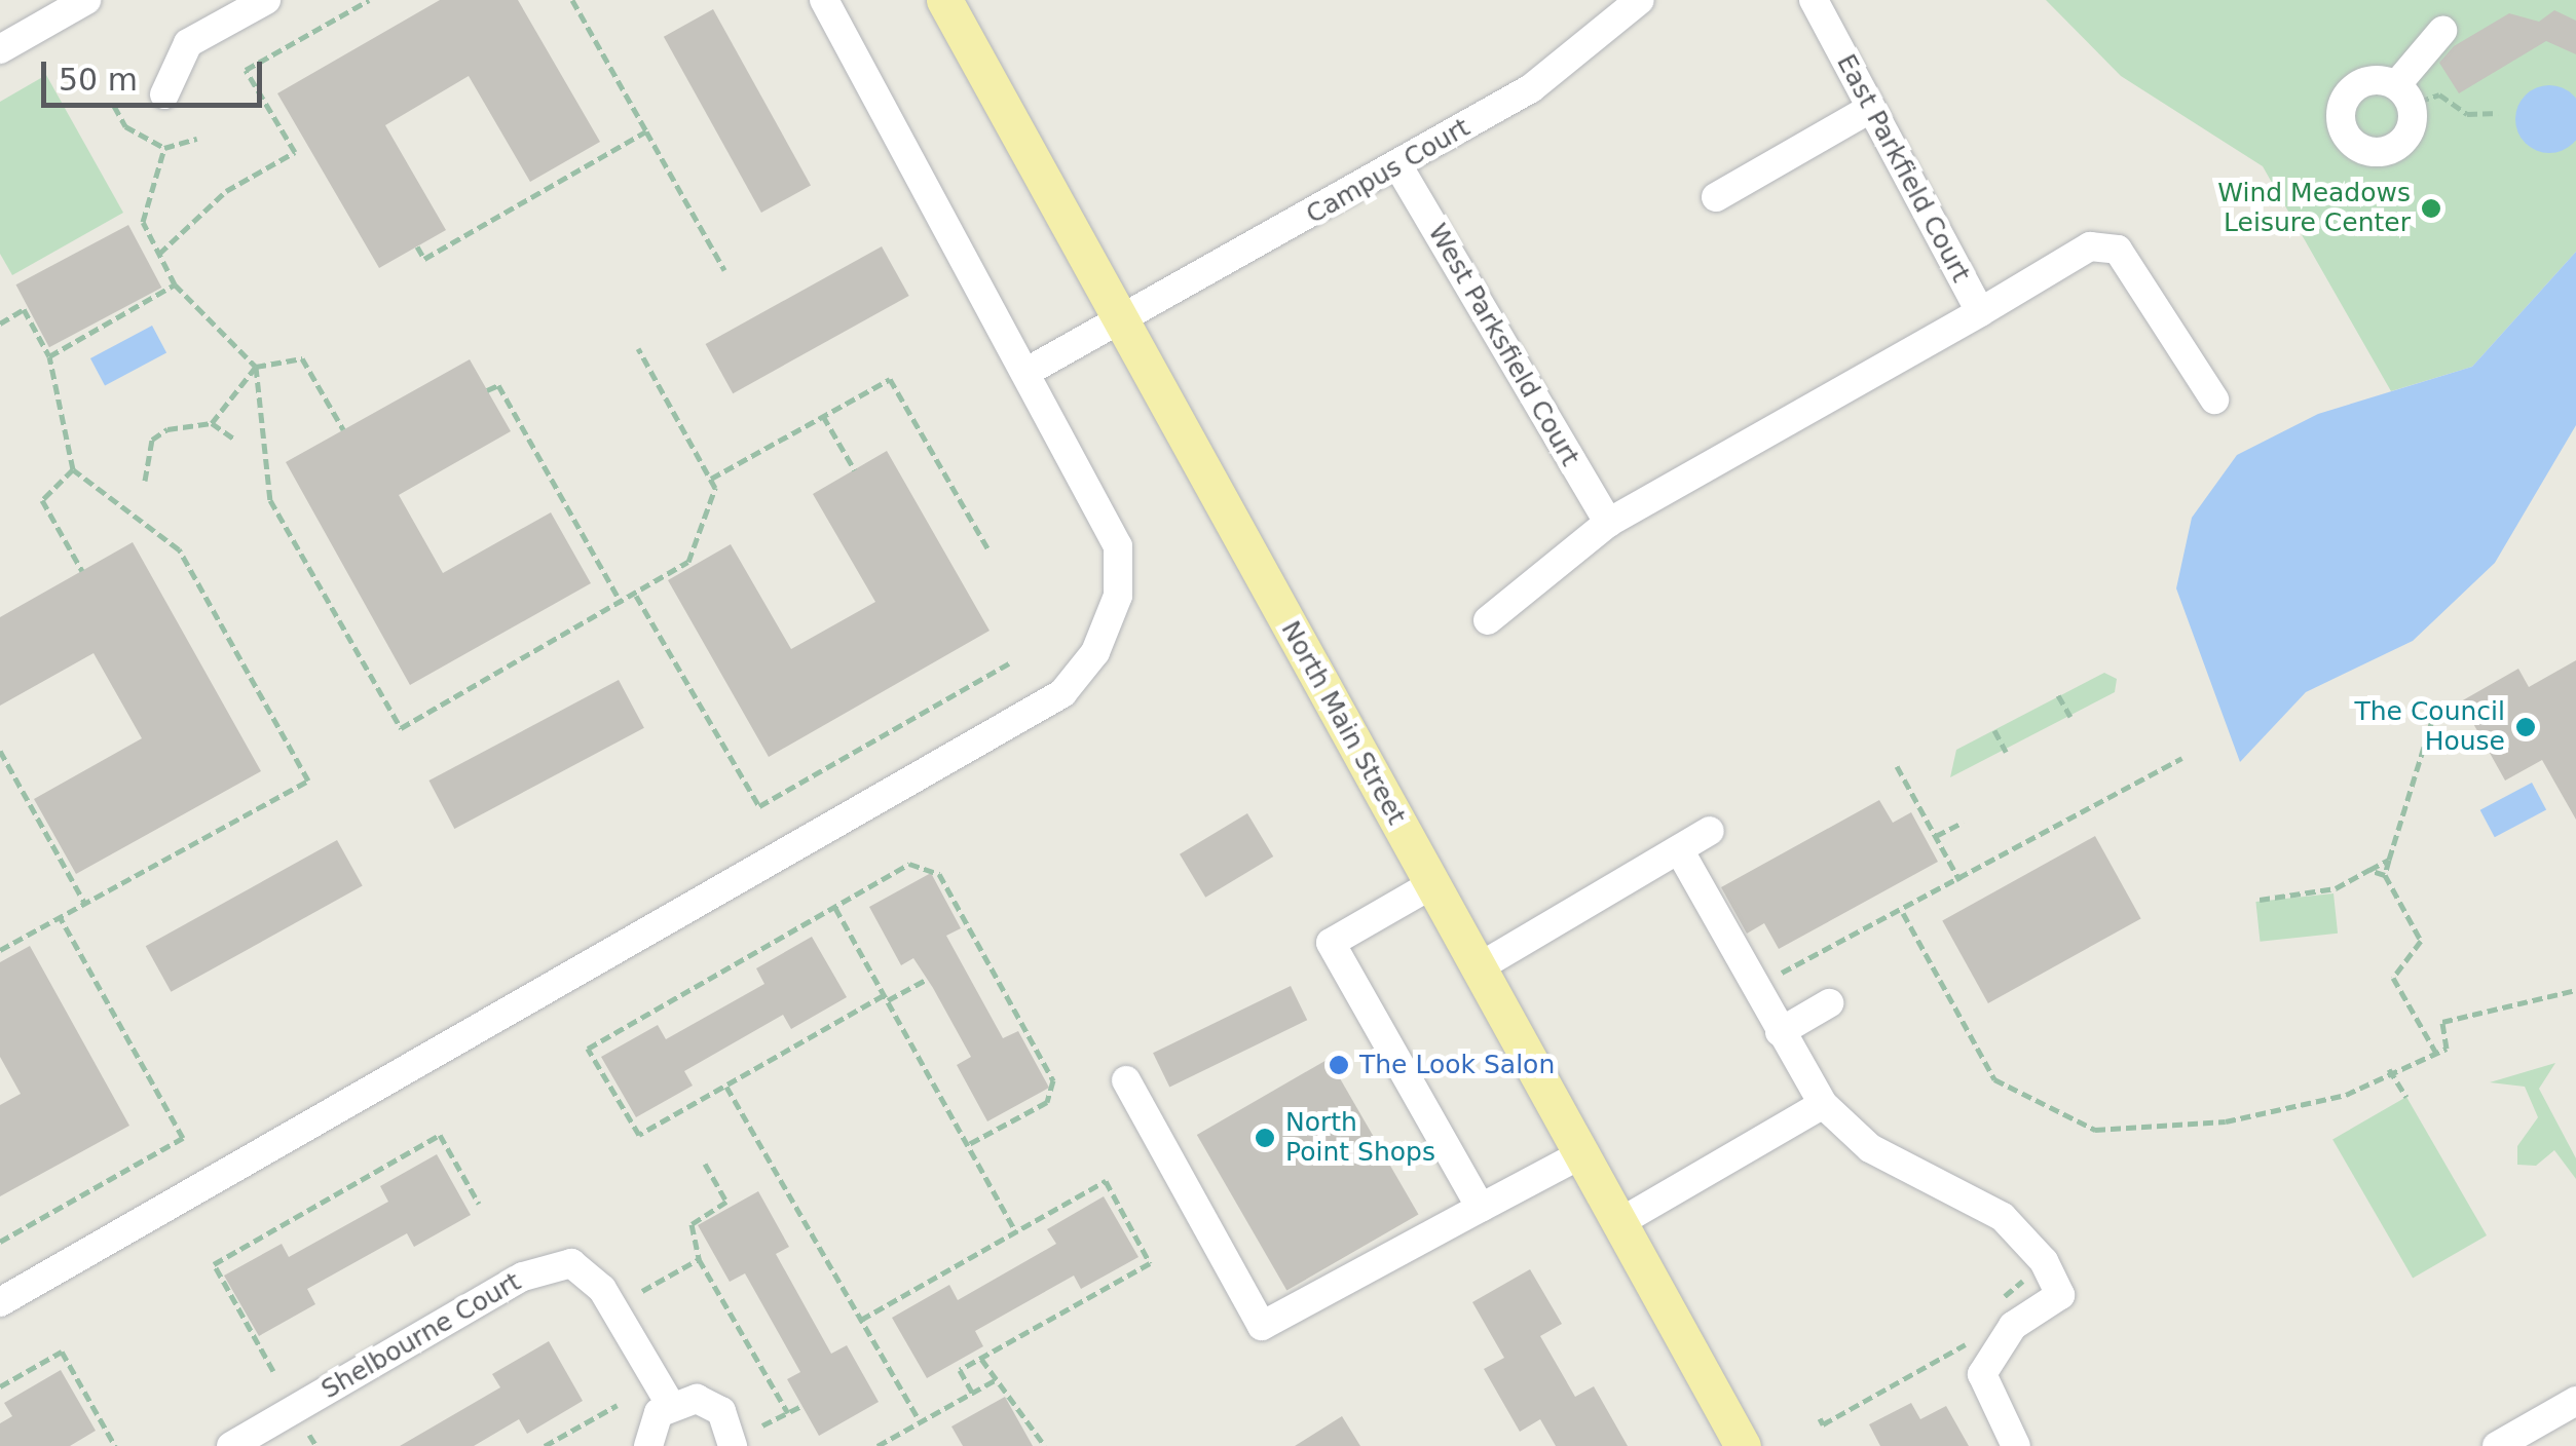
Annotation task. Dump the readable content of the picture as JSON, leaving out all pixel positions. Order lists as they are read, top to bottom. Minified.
{"streets":{"main road":["North Main Street"],"street":["East Parkfield Court","Campus Court","West Parksfield Court","Shelbourne Court"]},"crossings":[["Campus Court","West Parksfield Court"],["Campus Court","North Main Street"]],"places":["Wind Meadows Leisure Center","The Council House","The Look Salon","North Point Shops"],"scale_bar":"50 m"}
